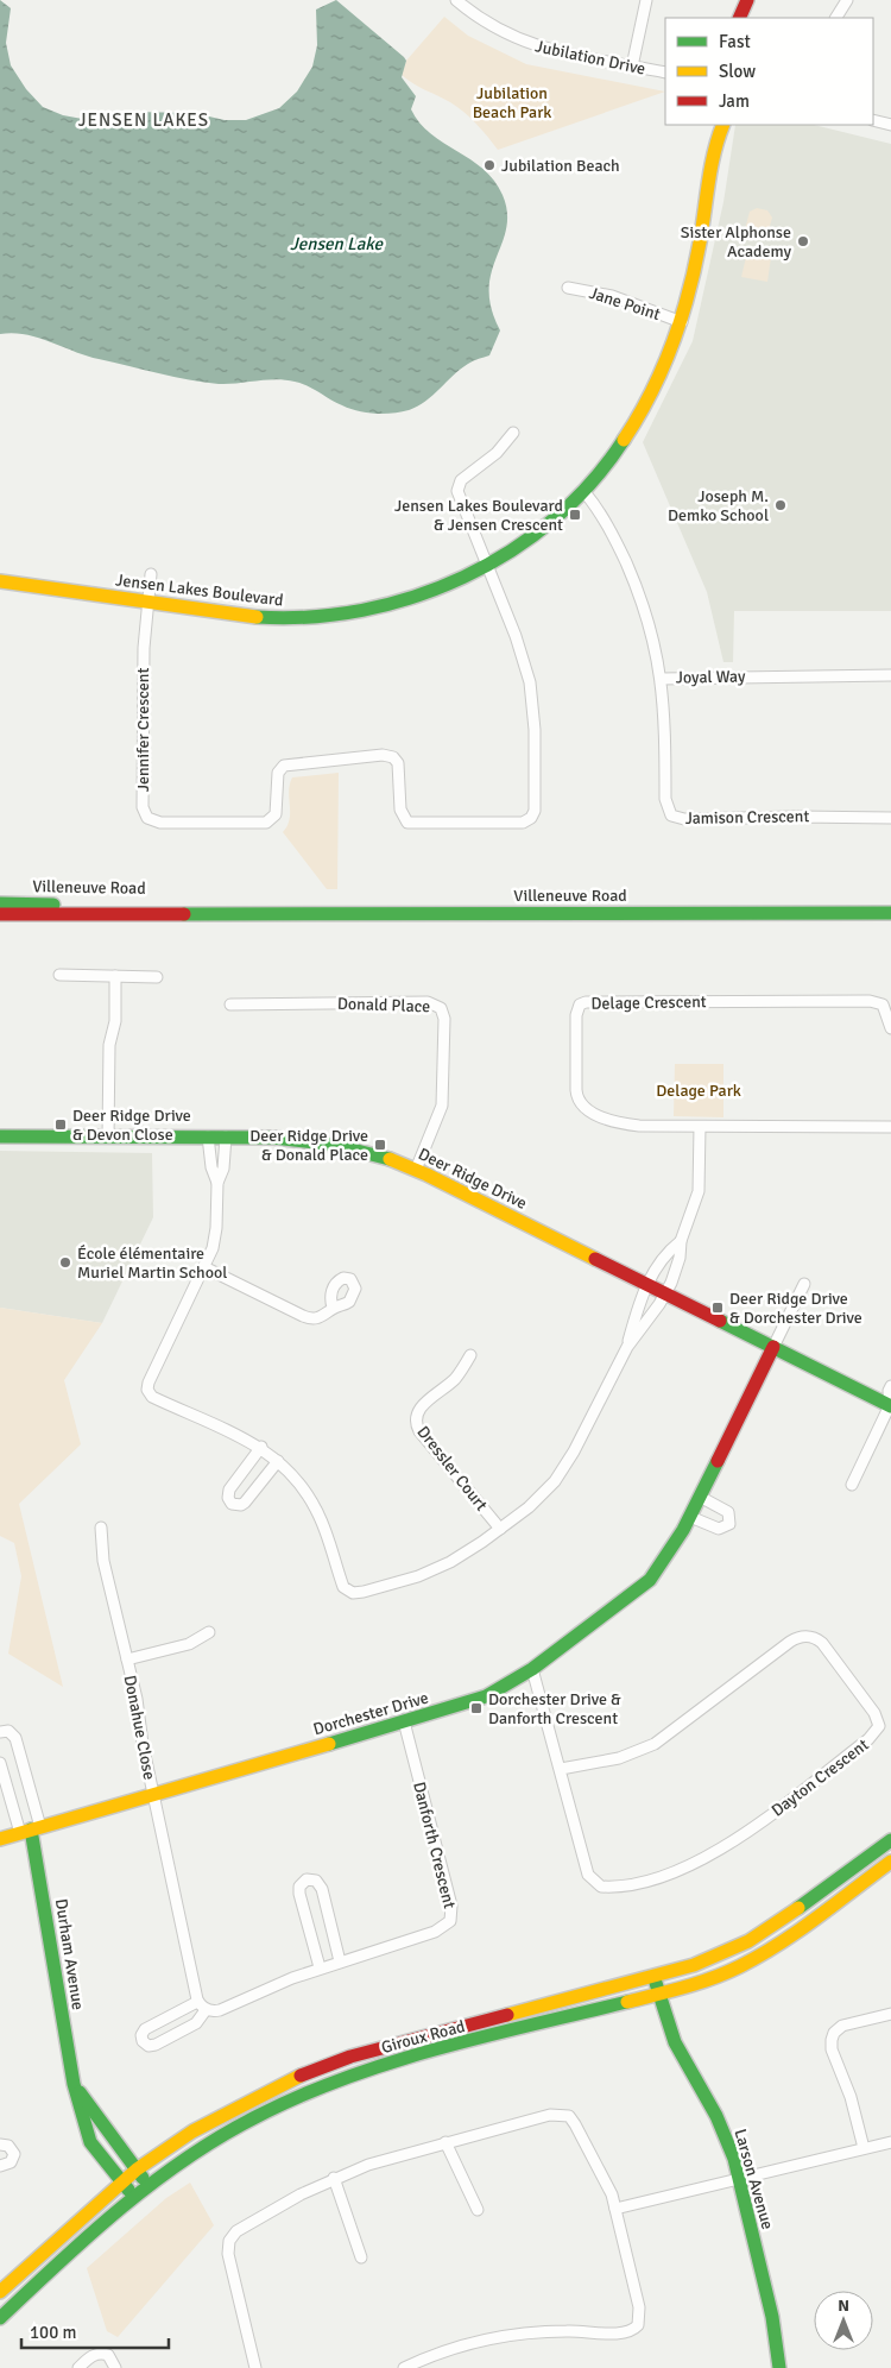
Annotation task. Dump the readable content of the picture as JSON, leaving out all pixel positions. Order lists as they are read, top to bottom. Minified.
{"streets":{"street":["Jubilation Drive","Jane Point","Jensen Lakes Boulevard","Joyal Way","Jennifer Crescent","Jamison Crescent","Villeneuve Road","Delage Crescent","Donald Place","Deer Ridge Drive","Dressler Court","Dorchester Drive","Donahue Close","Dayton Crescent","Danforth Crescent","Durham Avenue","Giroux Road","Larson Avenue"]},"crossings":[["Jane Point","Jensen Lakes Boulevard"],["Jensen Lakes Boulevard","Joyal Way"],["Jensen Lakes Boulevard","Jennifer Crescent"],["Joyal Way","Jamison Crescent"],["Donald Place","Deer Ridge Drive"],["Deer Ridge Drive","Dorchester Drive"],["Dorchester Drive","Donahue Close"],["Dorchester Drive","Dayton Crescent"],["Dorchester Drive","Danforth Crescent"],["Dorchester Drive","Durham Avenue"],["Durham Avenue","Giroux Road"],["Giroux Road","Larson Avenue"]],"districts":["JENSEN LAKES"],"water":["Jensen Lake"],"parks":["Jubilation Beach Park","Delage Park"],"places":{"other":["Jubilation Beach","Sister Alphonse Academy","Joseph M. Demko School","École élémentaire Muriel Martin School"],"transit":["Jensen Lakes Boulevard & Jensen Crescent","Deer Ridge Drive & Devon Close","Deer Ridge Drive & Donald Place","Deer Ridge Drive & Dorchester Drive","Dorchester Drive & Danforth Crescent"]},"legend":["Fast","Slow","Jam"],"scale_bar":"100 m","north":"top"}
